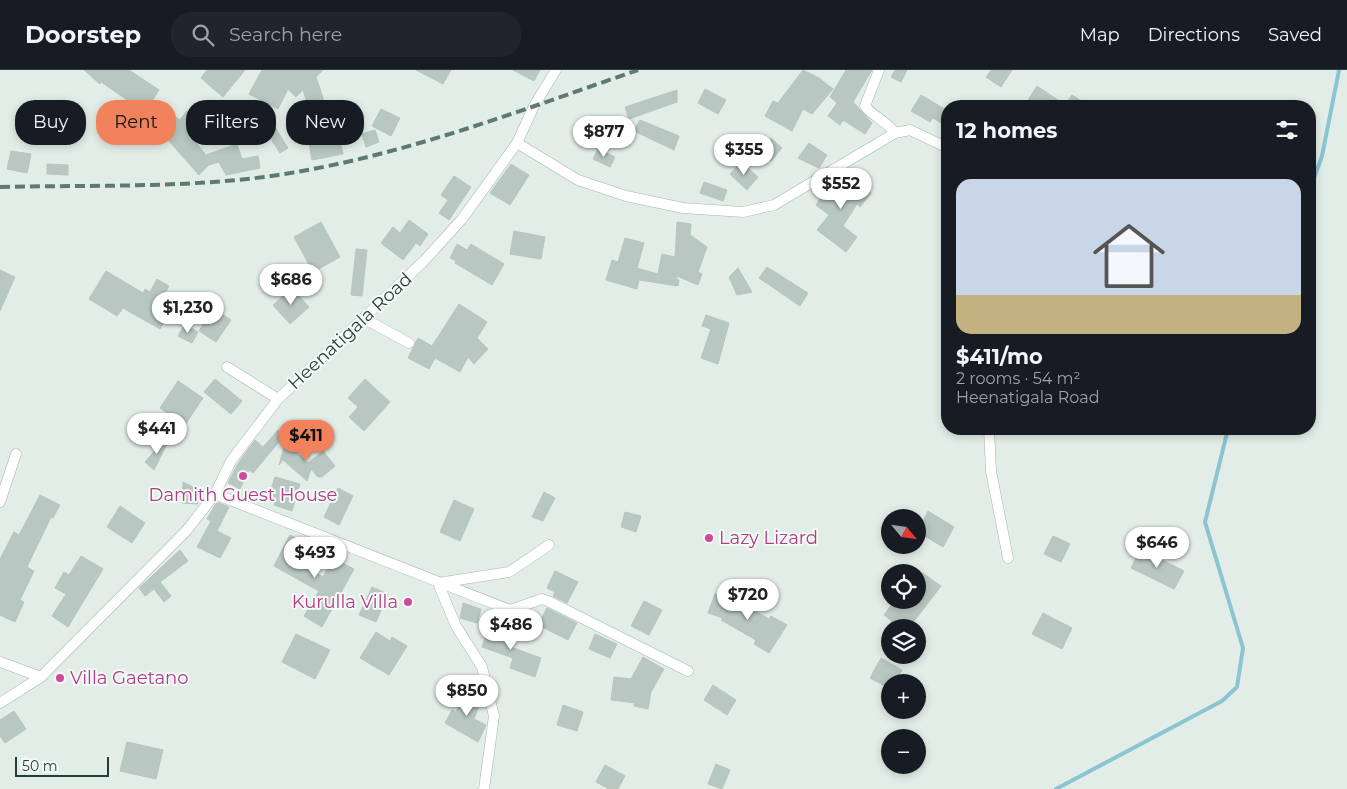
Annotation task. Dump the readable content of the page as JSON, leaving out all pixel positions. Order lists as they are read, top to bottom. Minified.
{"streets":{"street":["Heenatigala Road"]},"places":["Damith Guest House","Lazy Lizard","Kurulla Villa","Villa Gaetano"],"scale_bar":"50 m","north":"bottom right","page":{"header":"Doorstep","search":"Search here","nav":["Map","Directions","Saved"],"chip":["Buy","Rent","Filters","New"],"heading":"12 homes","price":["$877","$355","$552","$686","$1,230","$441","$411","$646","$493","$720","$486","$850"],"list":[{"name":"$411/mo","note":"2 rooms · 54 m² · Heenatigala Road"}],"map_buttons":["+","−"],"scale":"50 m"}}
